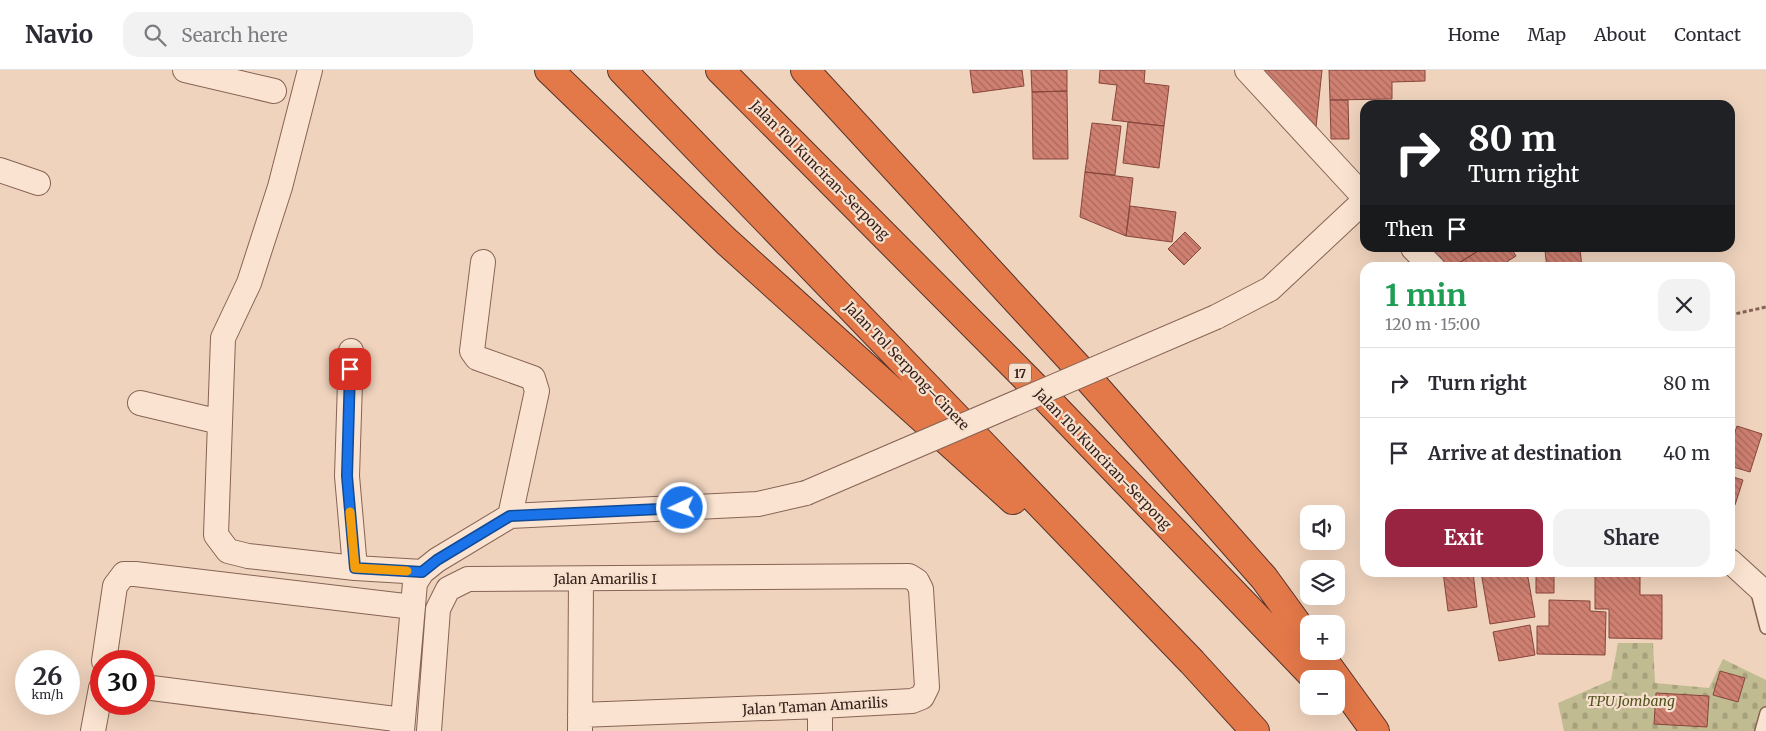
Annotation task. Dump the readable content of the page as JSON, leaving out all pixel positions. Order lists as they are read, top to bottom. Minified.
{"streets":{"highway":["Jalan Tol Kunciran–Serpong","Jalan Tol Serpong–Cinere","17"],"street":["Jalan Amarilis I","Jalan Taman Amarilis"]},"crossings":[["Jalan Amarilis I","Jalan Taman Amarilis"]],"parks":["TPU Jombang"],"page":{"header":"Navio","search":"Search here","nav":["Home","Map","About","Contact"],"turn":["80 m","Turn right"],"then":"Then","heading":["1 min","120 m · 15:00"],"list":[{"name":"Turn right","value":"80 m"},{"name":"Arrive at destination","value":"40 m"}],"buttons":["Exit","Share"],"map_buttons":["+","−"],"speed":"26 km/h","limit":"30"}}
